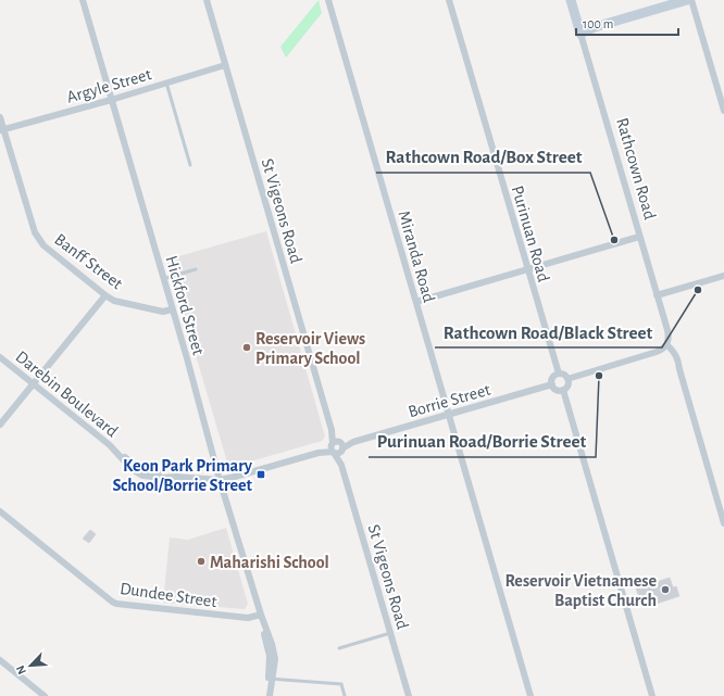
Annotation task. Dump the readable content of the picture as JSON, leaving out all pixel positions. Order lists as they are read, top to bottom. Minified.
{"streets":{"street":["Argyle Street","Rathcown Road","St Vigeons Road","Purinuan Road","Miranda Road","Banff Street","Hickford Street","Darebin Boulevard","Borrie Street","Dundee Street"]},"crossings":[["Argyle Street","St Vigeons Road"],["Argyle Street","Banff Street"],["Argyle Street","Hickford Street"],["St Vigeons Road","Borrie Street"],["Purinuan Road","Borrie Street"],["Miranda Road","Borrie Street"],["Banff Street","Hickford Street"],["Hickford Street","Darebin Boulevard"],["Hickford Street","Dundee Street"]],"places":{"other":["Rathcown Road/Box Street","Rathcown Road/Black Street","Reservoir Views Primary School","Purinuan Road/Borrie Street","Maharishi School","Reservoir Vietnamese Baptist Church"],"transit":["Keon Park Primary School/Borrie Street"]},"scale_bar":"100 m","north":"bottom left"}
